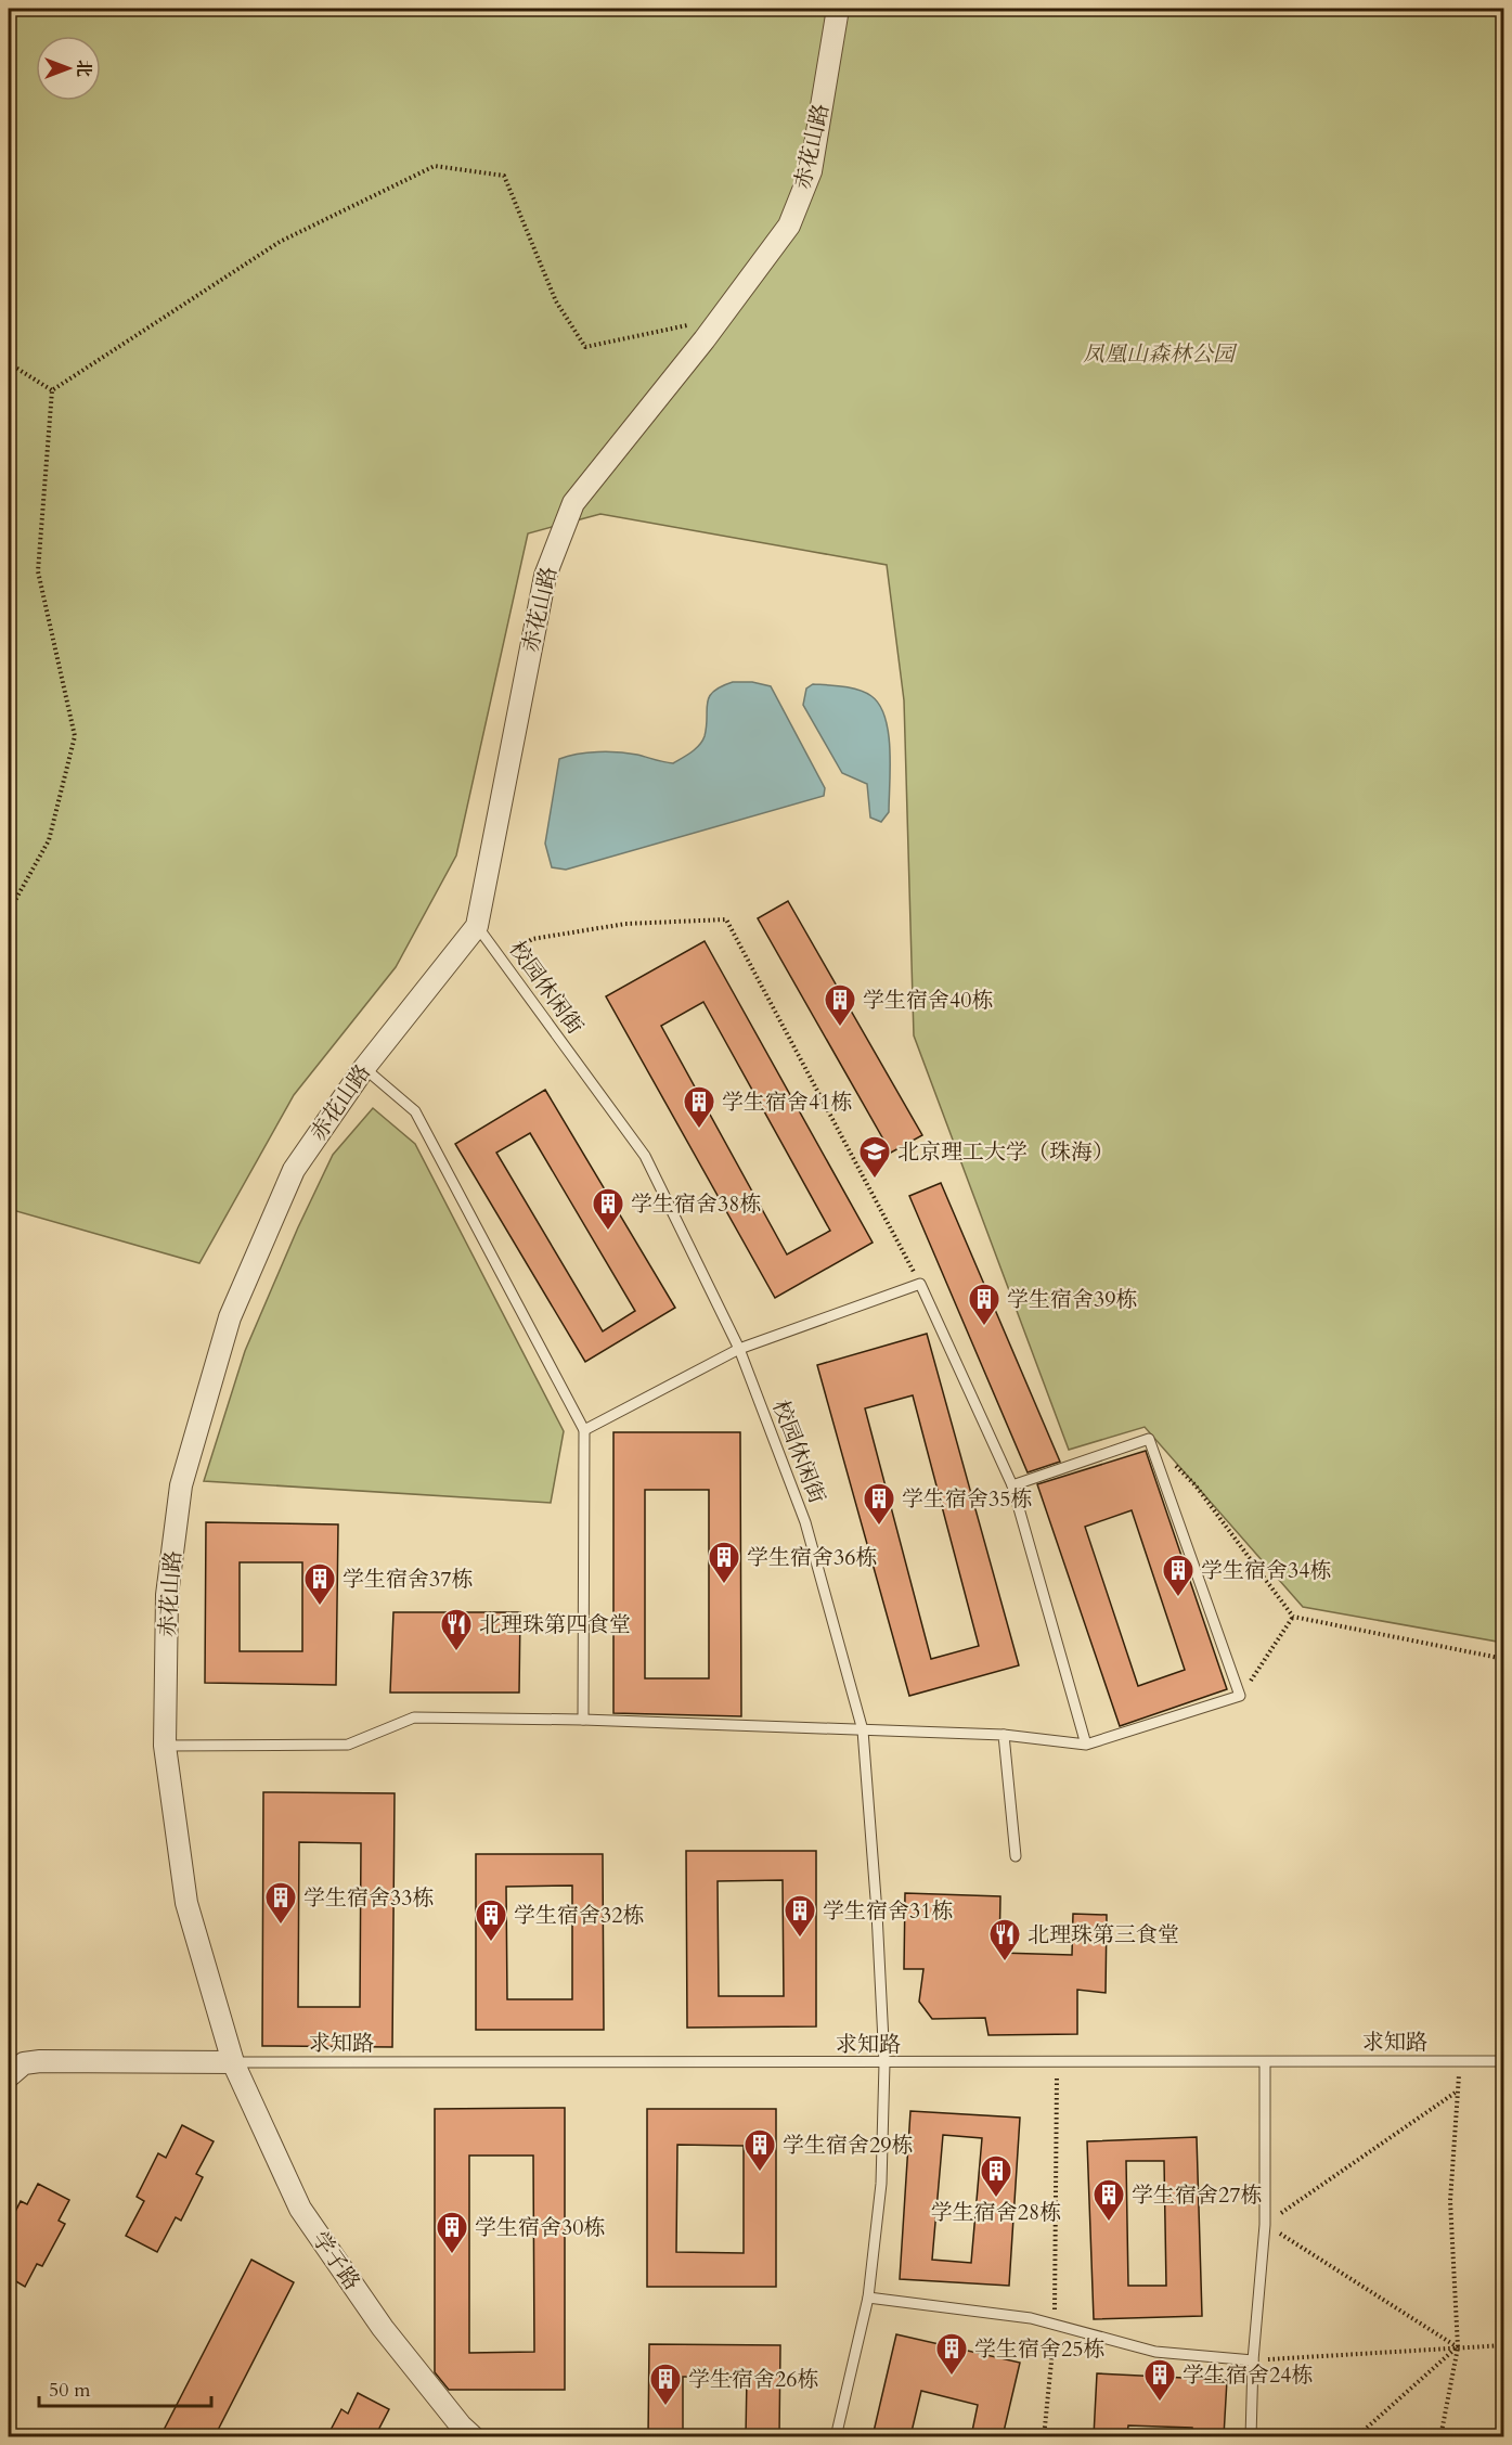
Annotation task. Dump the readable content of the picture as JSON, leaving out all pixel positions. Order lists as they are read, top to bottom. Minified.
{"streets":{"street":["赤花山路","学子路"],"lane":["校园休闲街","求知路"]},"crossings":[["赤花山路","校园休闲街"],["赤花山路","求知路"],["赤花山路","学子路"],["校园休闲街","求知路"],["求知路","学子路"]],"parks":["凤凰山森林公园"],"places":{"building":["学生宿舍40栋","学生宿舍41栋","学生宿舍38栋","学生宿舍39栋","学生宿舍35栋","学生宿舍36栋","学生宿舍34栋","学生宿舍37栋","学生宿舍33栋","学生宿舍31栋","学生宿舍32栋","学生宿舍29栋","学生宿舍28栋","学生宿舍27栋","学生宿舍30栋","学生宿舍25栋","学生宿舍24栋","学生宿舍26栋"],"school or university":["北京理工大学（珠海）"],"restaurant":["北理珠第四食堂","北理珠第三食堂"]},"scale_bar":"50 m","north":"right"}
